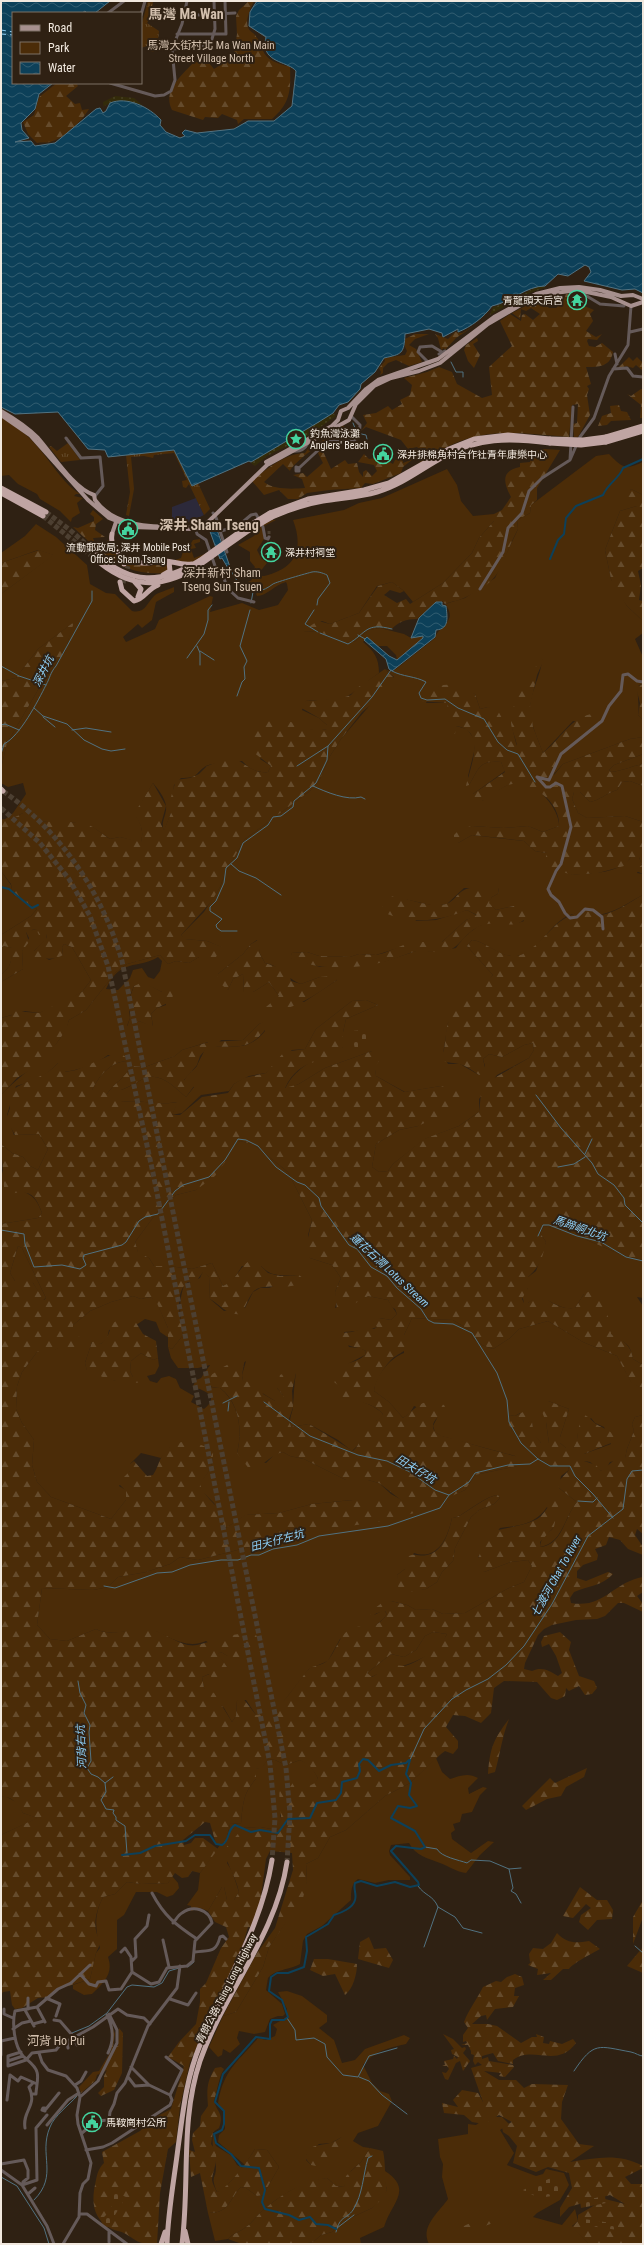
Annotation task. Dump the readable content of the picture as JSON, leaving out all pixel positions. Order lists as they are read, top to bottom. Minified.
{"streets":{"highway":["青朗公路 Tsing Long Highway"]},"districts":["馬灣 Ma Wan","馬灣大街村北 Ma Wan Main Street Village North","深井 Sham Tseng","深井新村 Sham Tseng Sun Tsuen","河背 Ho Pui"],"water":["深井坑","馬蹄峒北坑","蓮花石澗 Lotus Stream","田夫仔坑","田夫仔左坑","七渡河 Chat To River","河背右坑"],"places":{"temple":["青龍頭天后宮","深井村祠堂"],"place":["釣魚灣泳灘 Anglers' Beach"],"public building":["深井排棉角村合作社青年康樂中心","流動郵政局: 深井 Mobile Post Office: Sham Tsang","馬鞍崗村公所"]},"legend":["Road","Park","Water"]}
